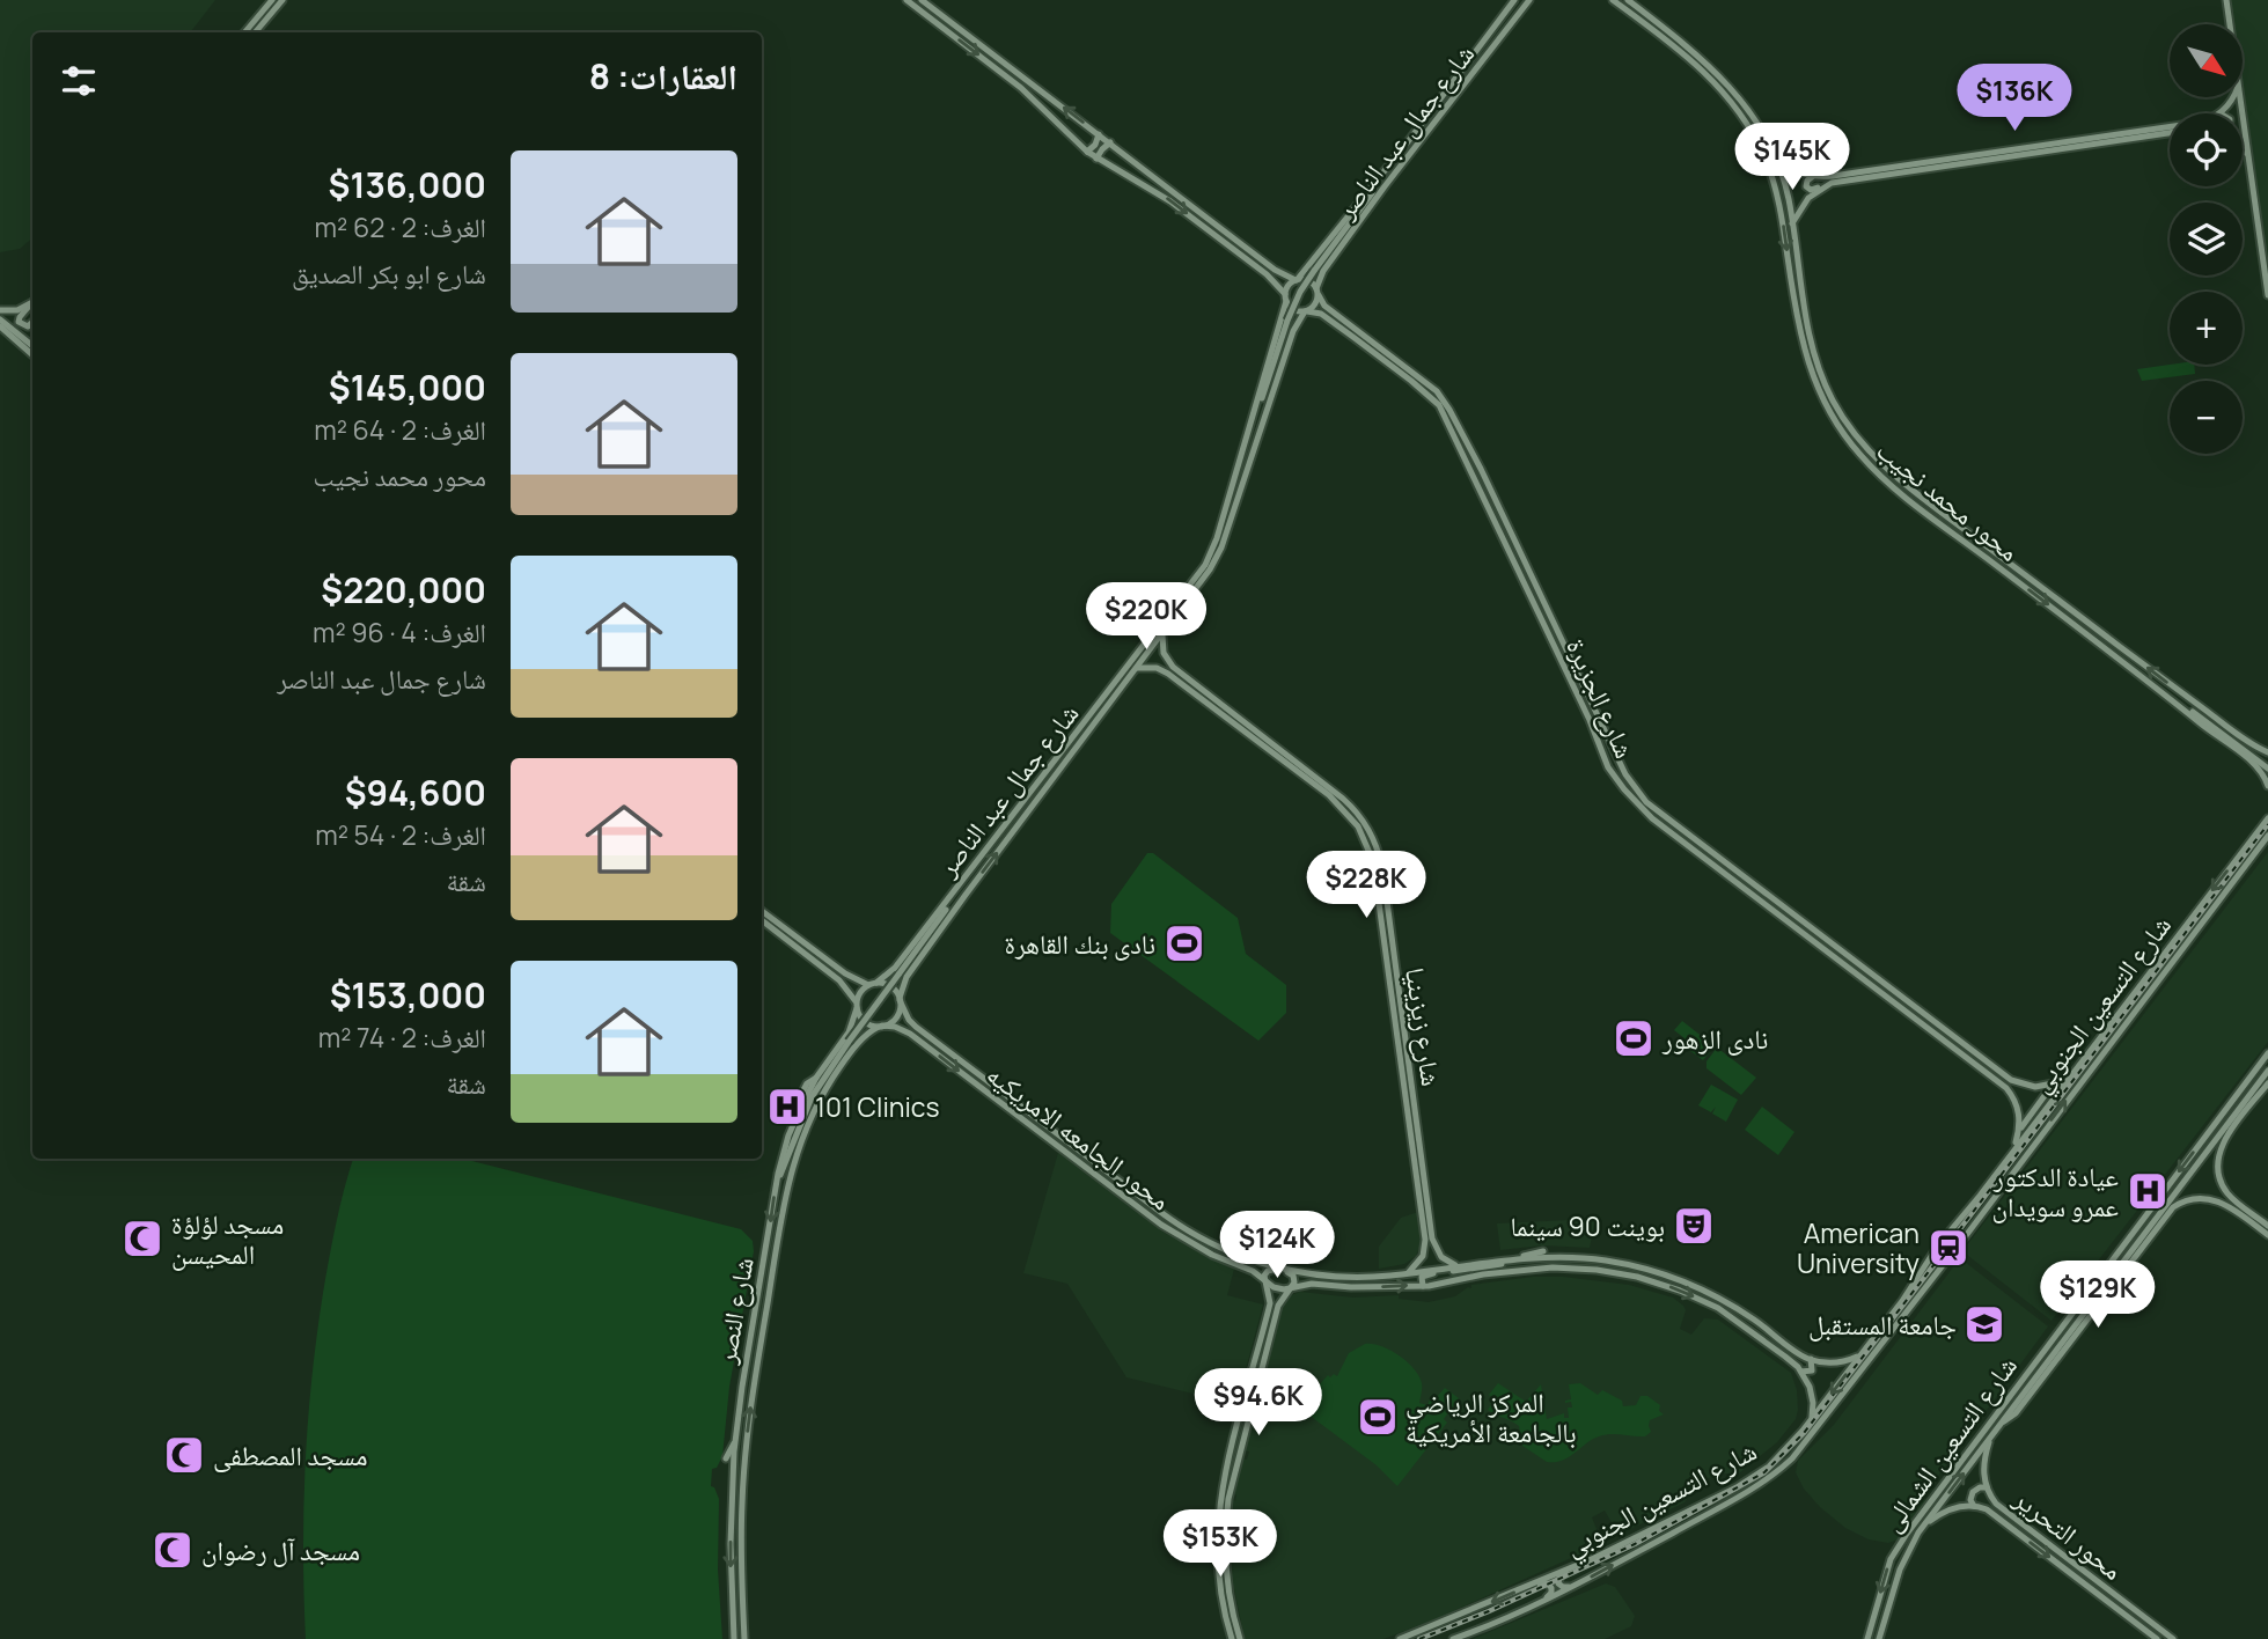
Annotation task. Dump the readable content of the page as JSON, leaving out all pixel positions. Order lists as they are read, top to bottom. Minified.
{"streets":{"main road":["شارع جمال عبد الناصر","محور محمد نجيب","شارع الجزيرة","شارع التسعين الجنوبي","شارع زيزينيا","محور الجامعه الامريكيه","شارع النصر","شارع التسعين الشمالى","محور التحرير"]},"crossings":[["محور الجامعه الامريكيه","شارع النصر"],["شارع التسعين الشمالى","محور التحرير"]],"places":{"sports":["نادى بنك القاهرة","نادى الزهور","المركز الرياضي بالجامعة الأمريكية"],"hospital":["101 Clinics","عيادة الدكتور عمرو سويدان"],"theatre":["بوينت 90 سينما"],"mosque":["مسجد لؤلؤة المحيسن","مسجد المصطفى","مسجد آل رضوان"],"station":["American University"],"school or university":["جامعة المستقبل"]},"north":"bottom right","page":{"map_buttons":["+","−"],"heading":"العقارات: 8","price":["$136K","$145K","$220K","$228K","$124K","$129K","$94.6K","$153K"],"list":[{"name":"$136,000","note":"الغرف: 2 · 62 m² · شارع ابو بكر الصديق"},{"name":"$145,000","note":"الغرف: 2 · 64 m² · محور محمد نجيب"},{"name":"$220,000","note":"الغرف: 4 · 96 m² · شارع جمال عبد الناصر"},{"name":"$94,600","note":"الغرف: 2 · 54 m² · شقة"},{"name":"$153,000","note":"الغرف: 2 · 74 m² · شقة"}]}}
